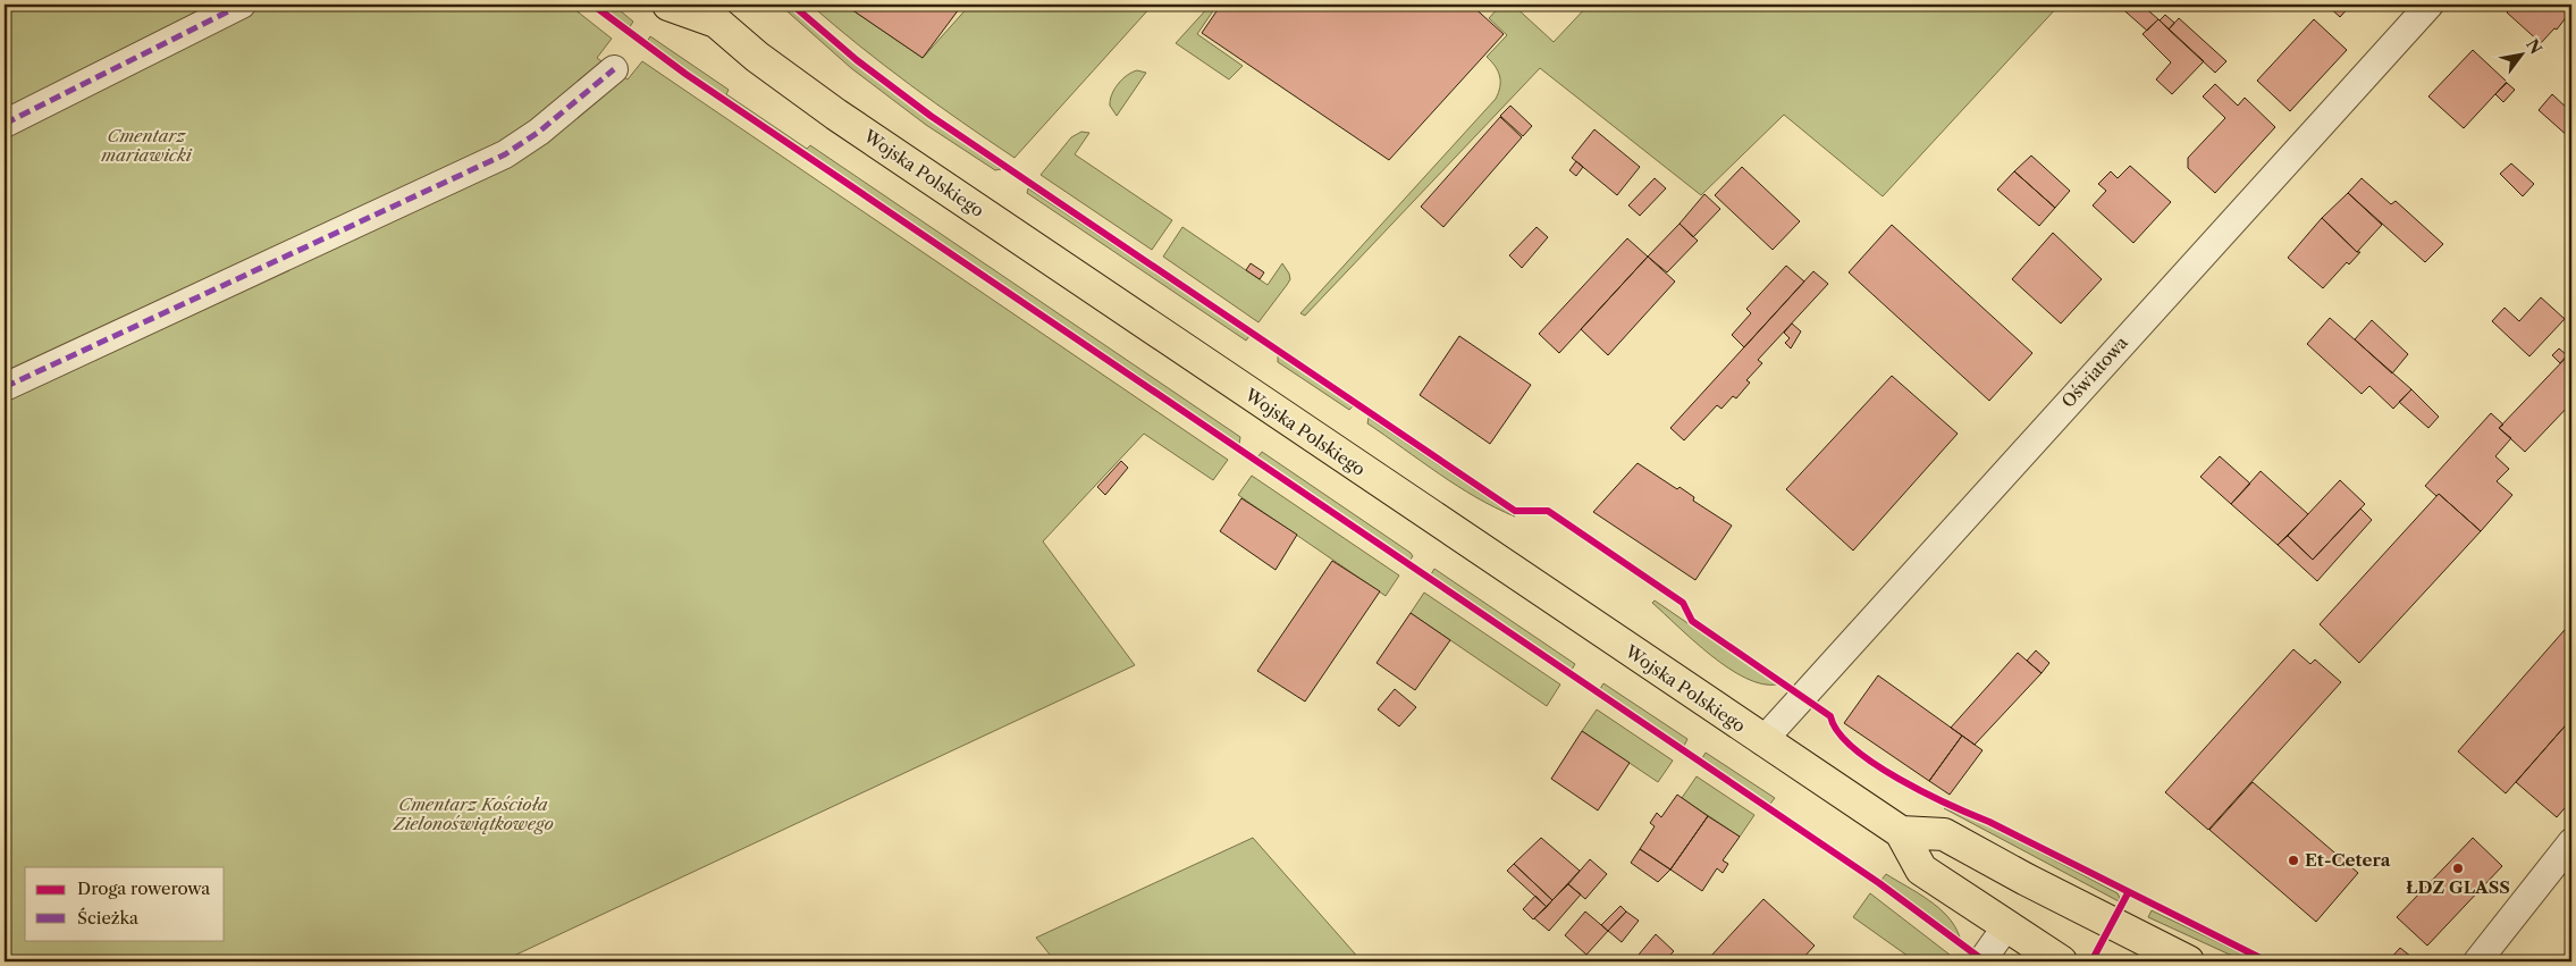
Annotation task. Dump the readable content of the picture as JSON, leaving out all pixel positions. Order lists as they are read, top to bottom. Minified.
{"streets":{"main road":["Wojska Polskiego"],"street":["Oświatowa"]},"crossings":[["Wojska Polskiego","Oświatowa"]],"parks":["Cmentarz mariawicki","Cmentarz Kościoła Zielonoświątkowego"],"places":["Et-Cetera","ŁDZ GLASS"],"legend":["Droga rowerowa","Ścieżka"],"north":"top right"}
